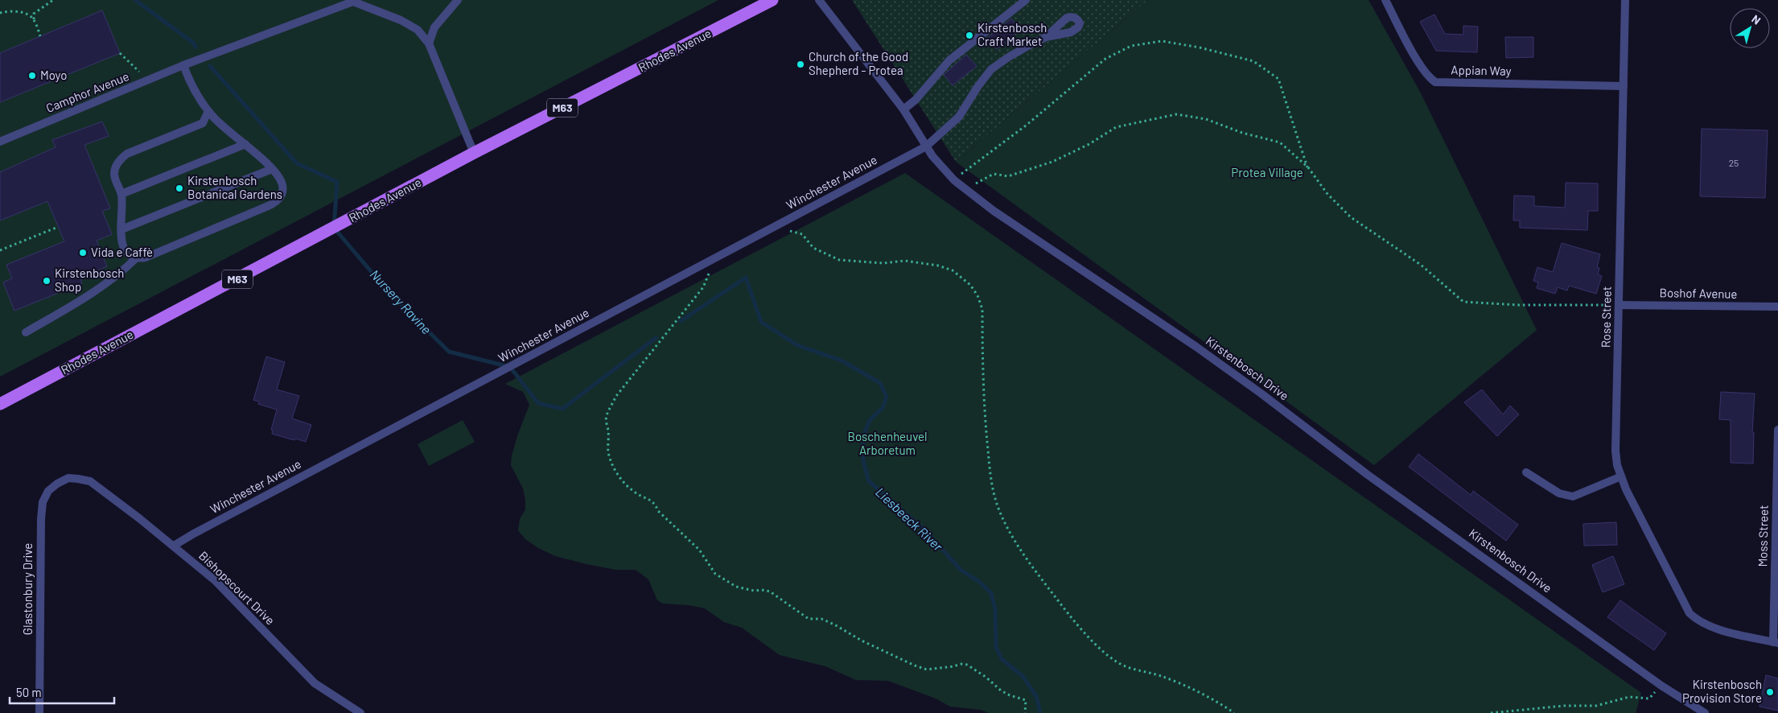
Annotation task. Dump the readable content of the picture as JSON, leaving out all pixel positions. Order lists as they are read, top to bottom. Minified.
{"streets":{"main road":["Rhodes Avenue","M63"],"street":["Appian Way","Camphor Avenue","Winchester Avenue","Boshof Avenue","Rose Street","Kirstenbosch Drive","Moss Street","Bishopscourt Drive","Glastonbury Drive"]},"crossings":[["Appian Way","Rose Street"],["Winchester Avenue","Kirstenbosch Drive"],["Winchester Avenue","Bishopscourt Drive"],["Boshof Avenue","Rose Street"],["Rose Street","Moss Street"],["Bishopscourt Drive","Glastonbury Drive"]],"water":["Nursery Ravine","Liesbeeck River"],"parks":["Protea Village","Boschenheuvel Arboretum"],"places":["Kirstenbosch Craft Market","Church of the Good Shepherd - Protea","Moyo","Kirstenbosch Botanical Gardens","Vida e Caffè","Kirstenbosch Shop","Kirstenbosch Provision Store"],"house_numbers":["25"],"scale_bar":"50 m","north":"top right"}
